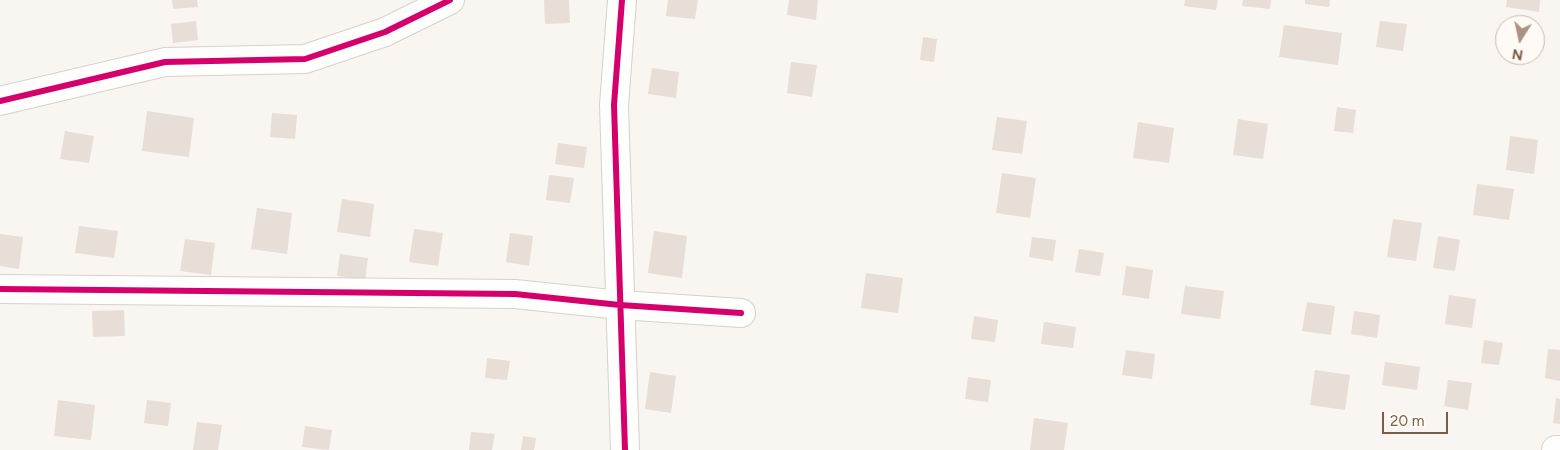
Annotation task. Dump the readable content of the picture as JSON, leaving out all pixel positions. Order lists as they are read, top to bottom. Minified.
{"scale_bar":"20 m","north":"bottom"}
